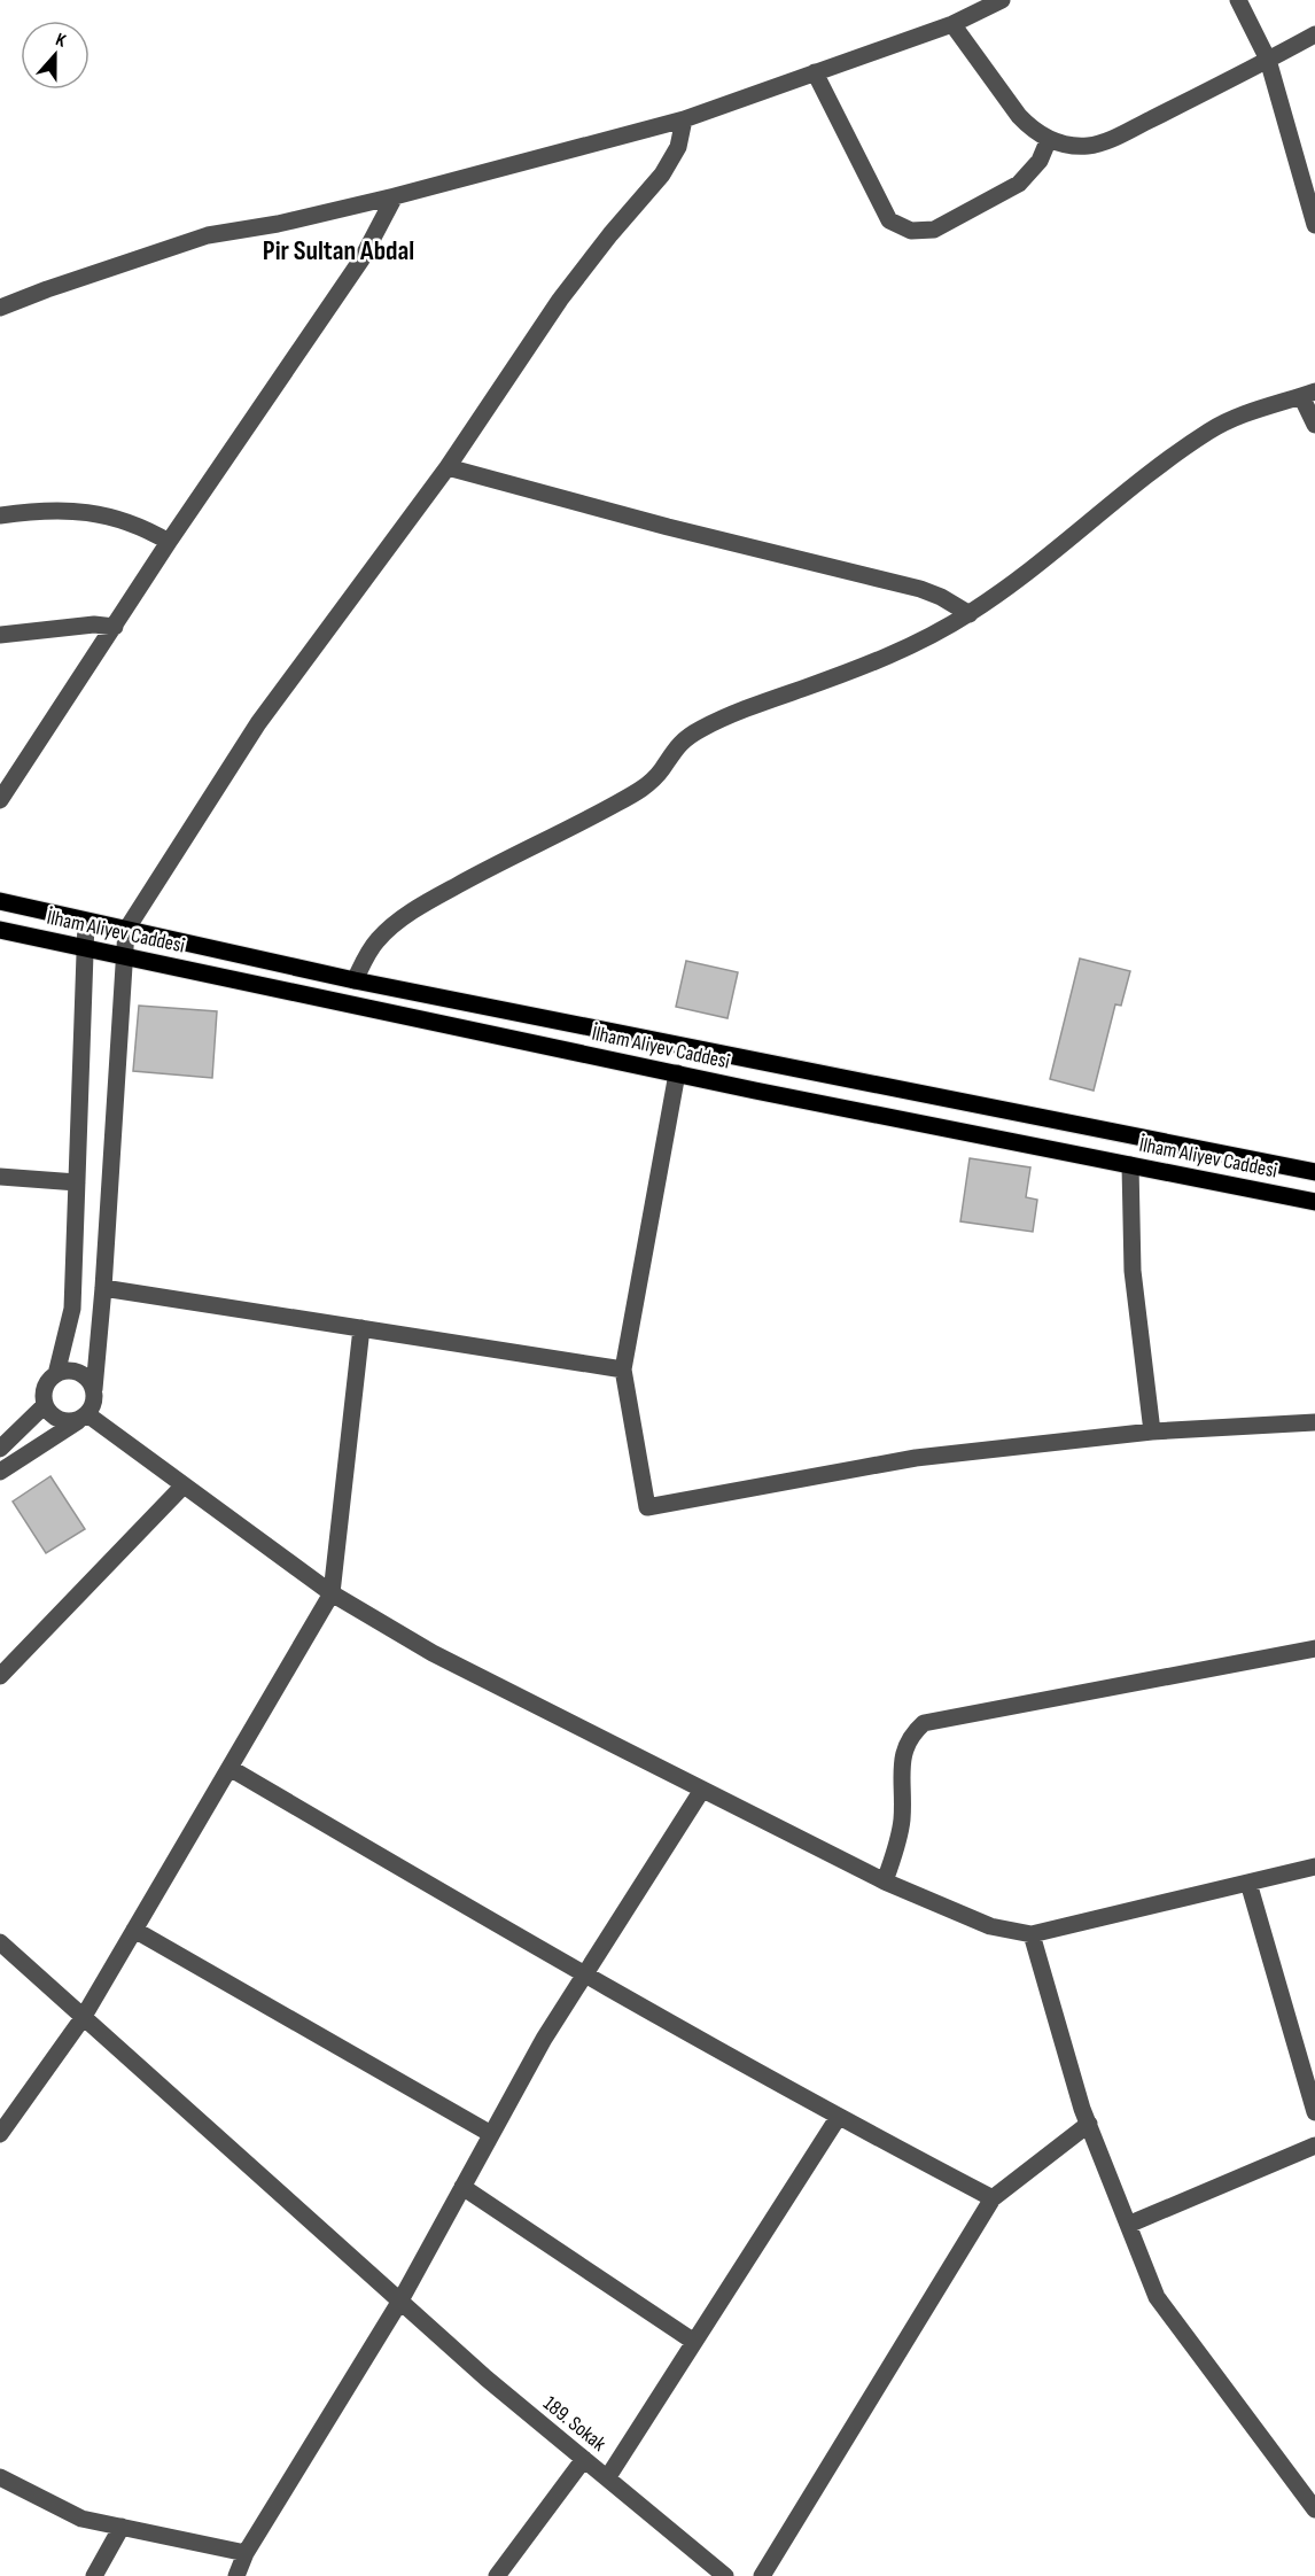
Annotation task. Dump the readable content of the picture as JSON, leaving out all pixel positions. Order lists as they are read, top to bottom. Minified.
{"streets":{"main road":["İlham Aliyev Caddesi"],"street":["189. Sokak"]},"districts":["Pir Sultan Abdal"],"north":"top"}
